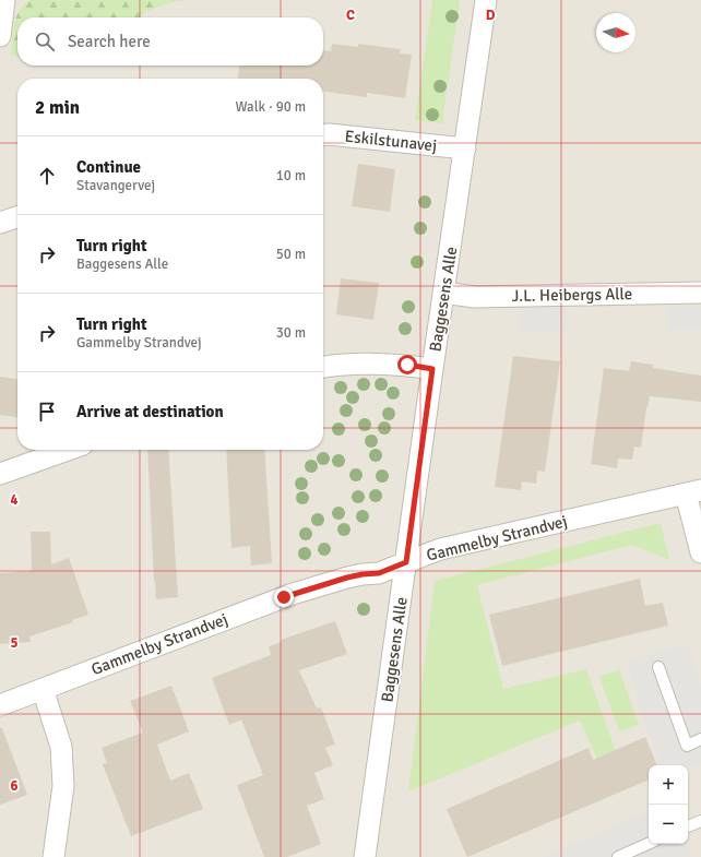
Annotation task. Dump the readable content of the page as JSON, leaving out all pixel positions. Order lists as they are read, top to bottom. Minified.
{"streets":{"street":["Eskilstunavej","J.L. Heibergs Alle","Baggesens Alle","Gammelby Strandvej"]},"crossings":[["Eskilstunavej","Baggesens Alle"],["J.L. Heibergs Alle","Baggesens Alle"],["Baggesens Alle","Gammelby Strandvej"]],"north":"right","page":{"search":"Search here","heading":["2 min","Walk · 90 m"],"list":[["Continue","Stavangervej","10 m"],["Turn right","Baggesens Alle","50 m"],["Turn right","Gammelby Strandvej","30 m"],"Arrive at destination"],"map_buttons":["+","−"]},"grid":{"columns":["C","D"],"rows":["4","5","6"]}}
